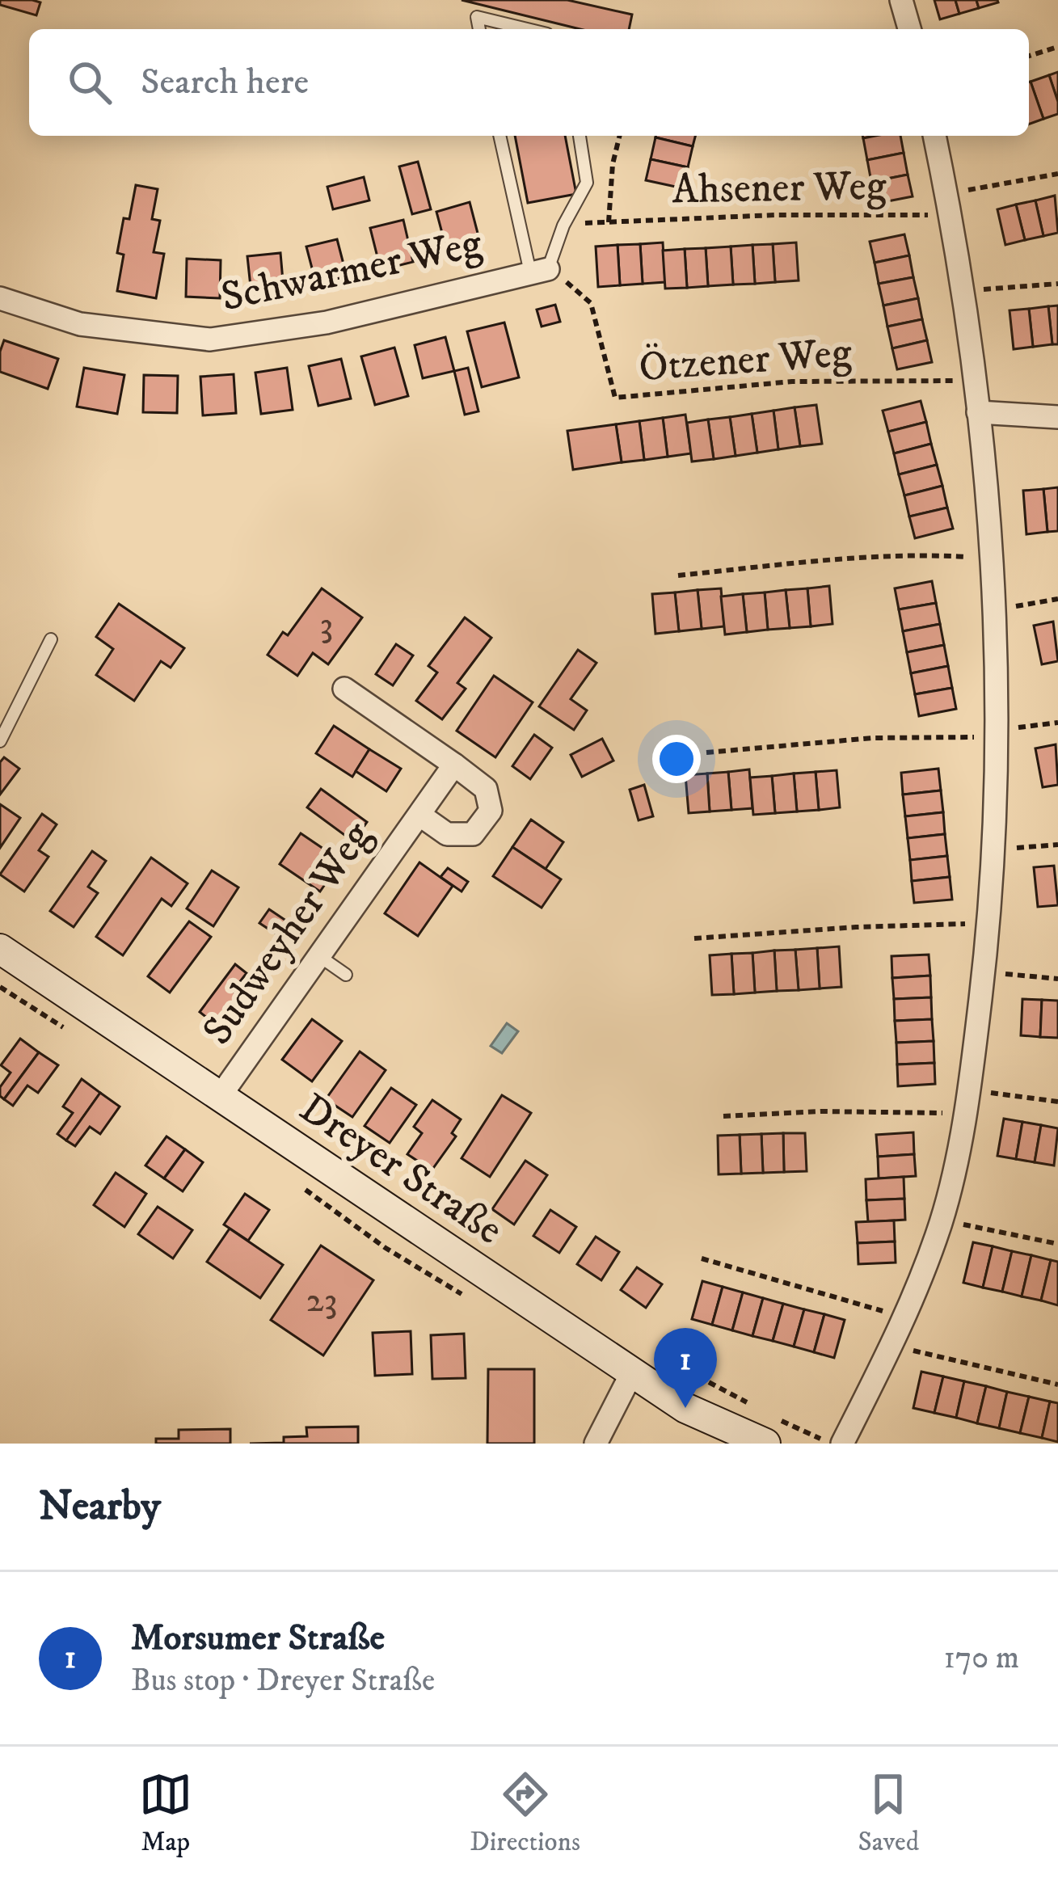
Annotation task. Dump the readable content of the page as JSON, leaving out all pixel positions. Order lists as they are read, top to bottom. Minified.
{"streets":{"street":["Schwarmer Weg","Sudweyher Weg","Dreyer Straße"],"path":["Ahsener Weg","Ötzener Weg"]},"crossings":[["Schwarmer Weg","Ötzener Weg"],["Sudweyher Weg","Dreyer Straße"]],"house_numbers":["3","23"],"page":{"search":"Search here","pins":"1","heading":"Nearby","list":[{"mark":"1","name":"Morsumer Straße","note":"Bus stop · Dreyer Straße","value":"170 m"}],"nav":["Map","Directions","Saved"]}}
